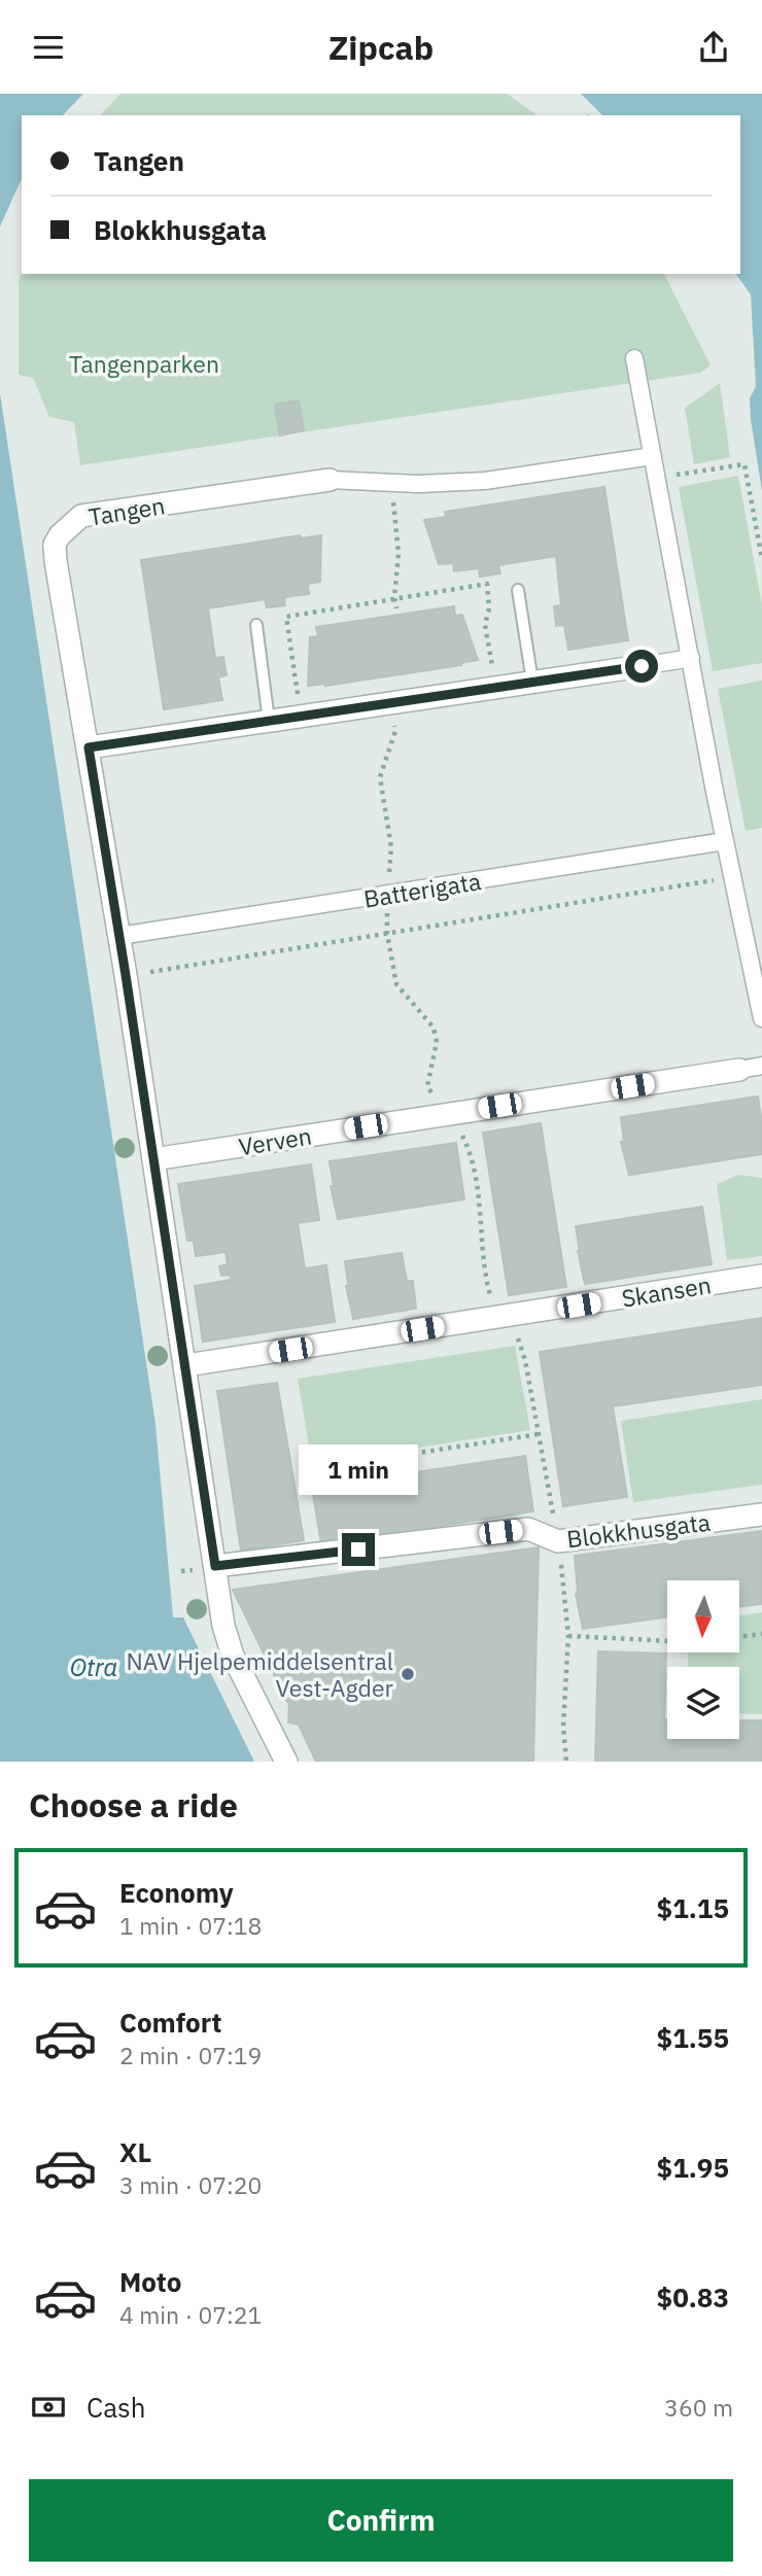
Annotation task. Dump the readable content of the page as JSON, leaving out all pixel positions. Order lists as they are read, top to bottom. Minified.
{"streets":{"street":["Tangen","Batterigata","Verven","Skansen","Blokkhusgata"]},"crossings":[["Tangen","Batterigata"],["Tangen","Verven"],["Tangen","Skansen"],["Tangen","Blokkhusgata"]],"water":["Otra"],"parks":["Tangenparken"],"places":["NAV Hjelpemiddelsentral Vest-Agder"],"north":"bottom","page":{"header":"Zipcab","banner":["Tangen","Blokkhusgata"],"bubble":"1 min","heading":"Choose a ride","list":[{"name":"Economy","note":"1 min · 07:18","value":"$1.15"},{"name":"Comfort","note":"2 min · 07:19","value":"$1.55"},{"name":"XL","note":"3 min · 07:20","value":"$1.95"},{"name":"Moto","note":"4 min · 07:21","value":"$0.83"}],"pay":["Cash","360 m"],"buttons":"Confirm"}}
